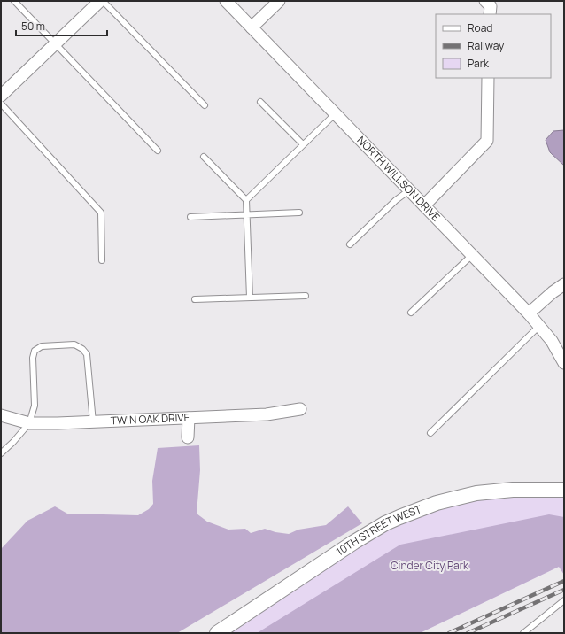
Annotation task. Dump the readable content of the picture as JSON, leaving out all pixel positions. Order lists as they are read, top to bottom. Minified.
{"streets":{"street":["NORTH WILLSON DRIVE","TWIN OAK DRIVE","10TH STREET WEST"]},"parks":["Cinder City Park"],"legend":["Road","Railway","Park"],"scale_bar":"50 m"}
